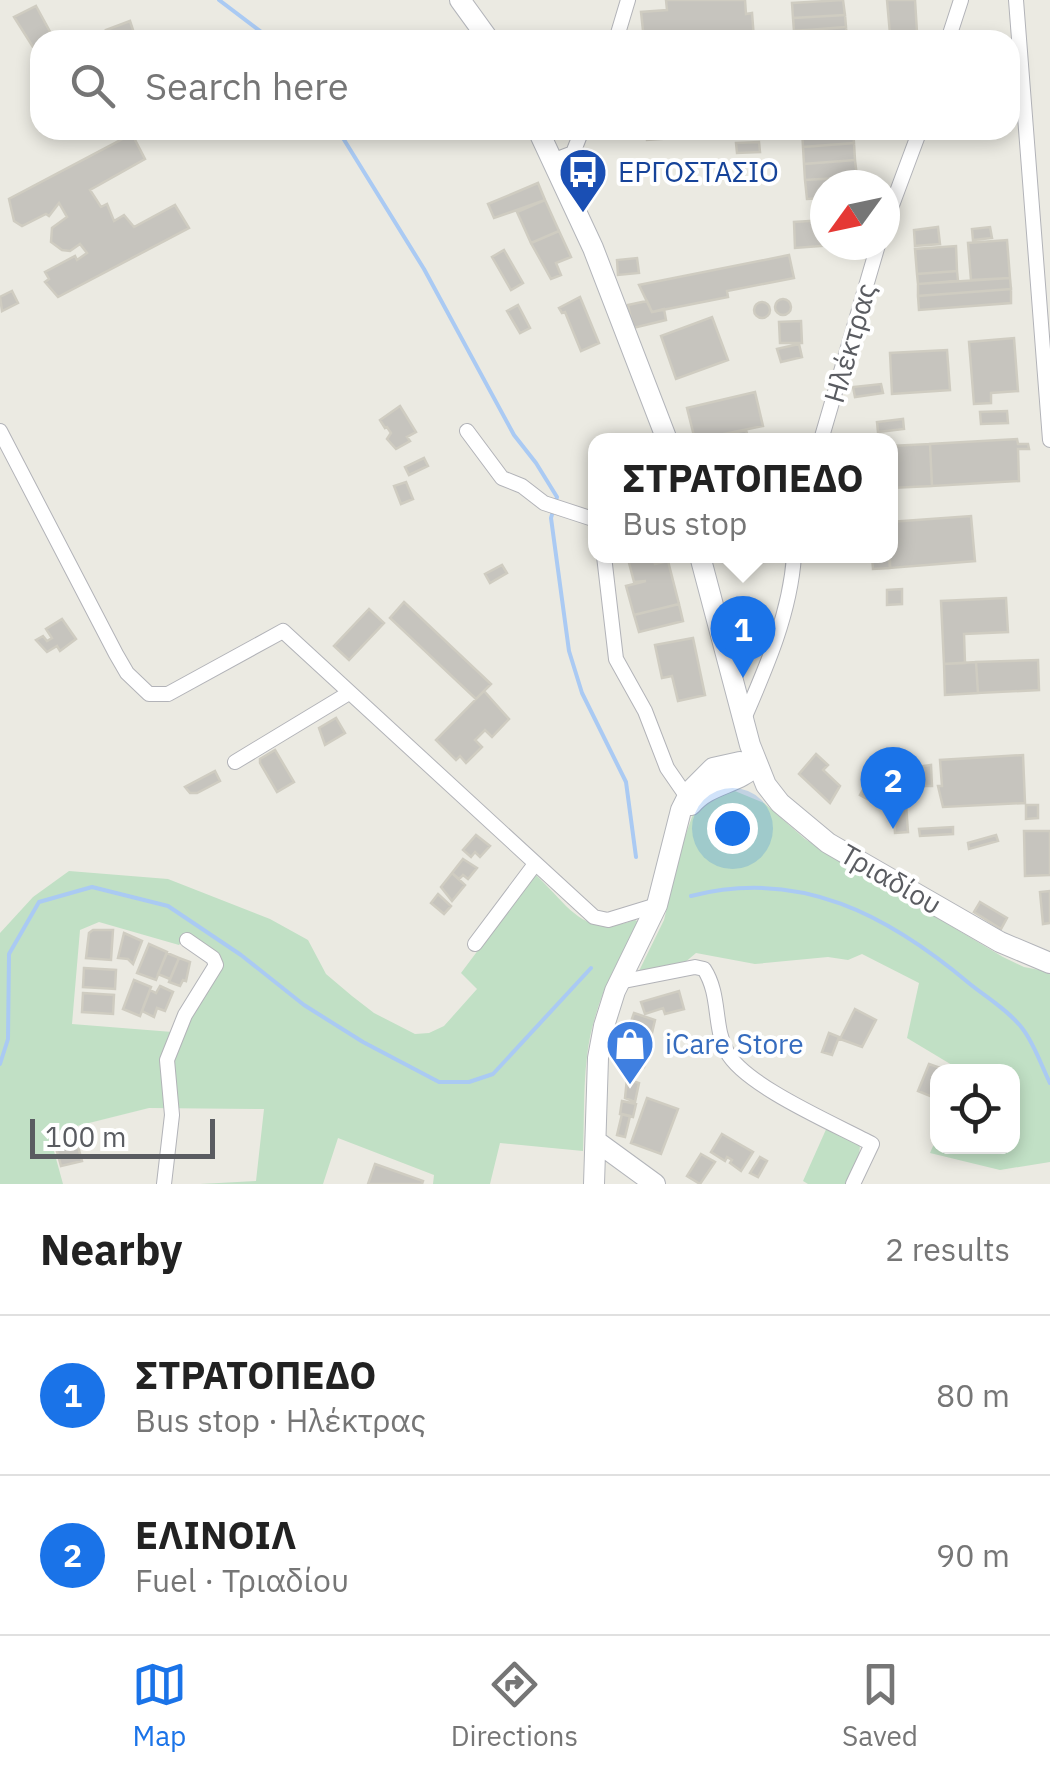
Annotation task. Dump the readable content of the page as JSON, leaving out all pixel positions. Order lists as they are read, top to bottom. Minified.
{"streets":{"main road":["Τριαδίου"],"street":["Ηλέκτρας"]},"places":{"bus stop":["ΕΡΓΟΣΤΑΣΙΟ"],"shop":["iCare Store"]},"scale_bar":"100 m","north":"bottom left","page":{"search":"Search here","popup":["ΣΤΡΑΤΟΠΕΔΟ","Bus stop"],"pins":["1","2"],"scale":"100 m","heading":["Nearby","2 results"],"list":[{"mark":"1","name":"ΣΤΡΑΤΟΠΕΔΟ","note":"Bus stop · Ηλέκτρας","value":"80 m"},{"mark":"2","name":"ΕΛΙΝΟΙΛ","note":"Fuel · Τριαδίου","value":"90 m"}],"nav":["Map","Directions","Saved"]}}
